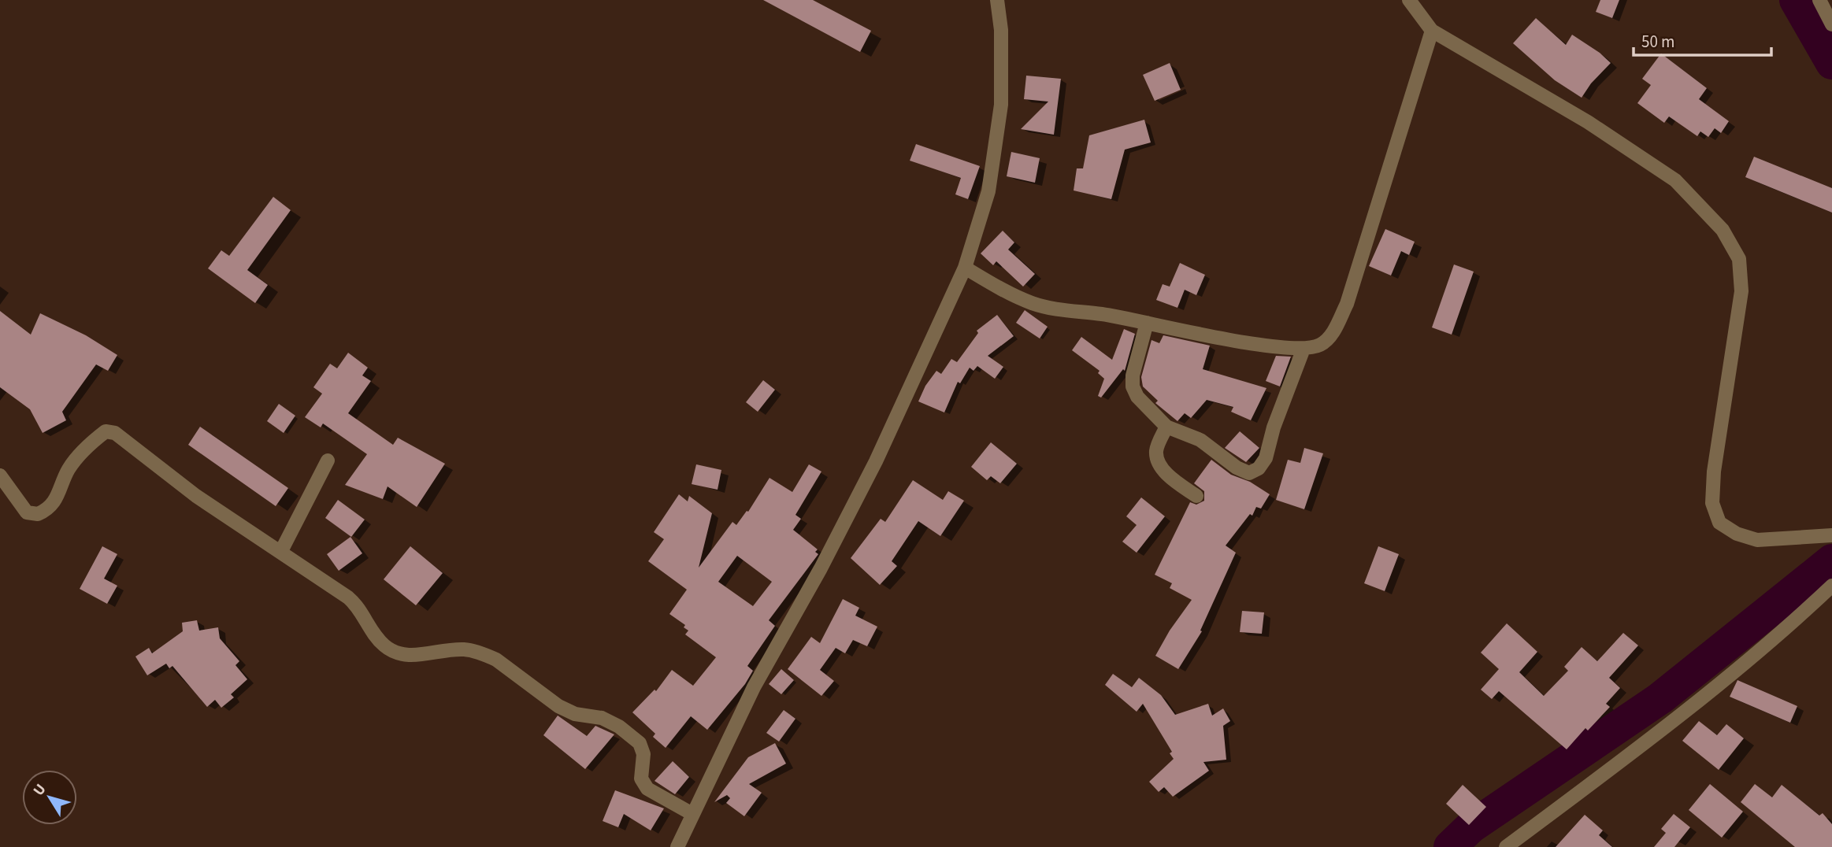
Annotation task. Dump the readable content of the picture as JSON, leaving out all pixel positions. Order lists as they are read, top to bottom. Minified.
{"scale_bar":"50 m","north":"top left"}
